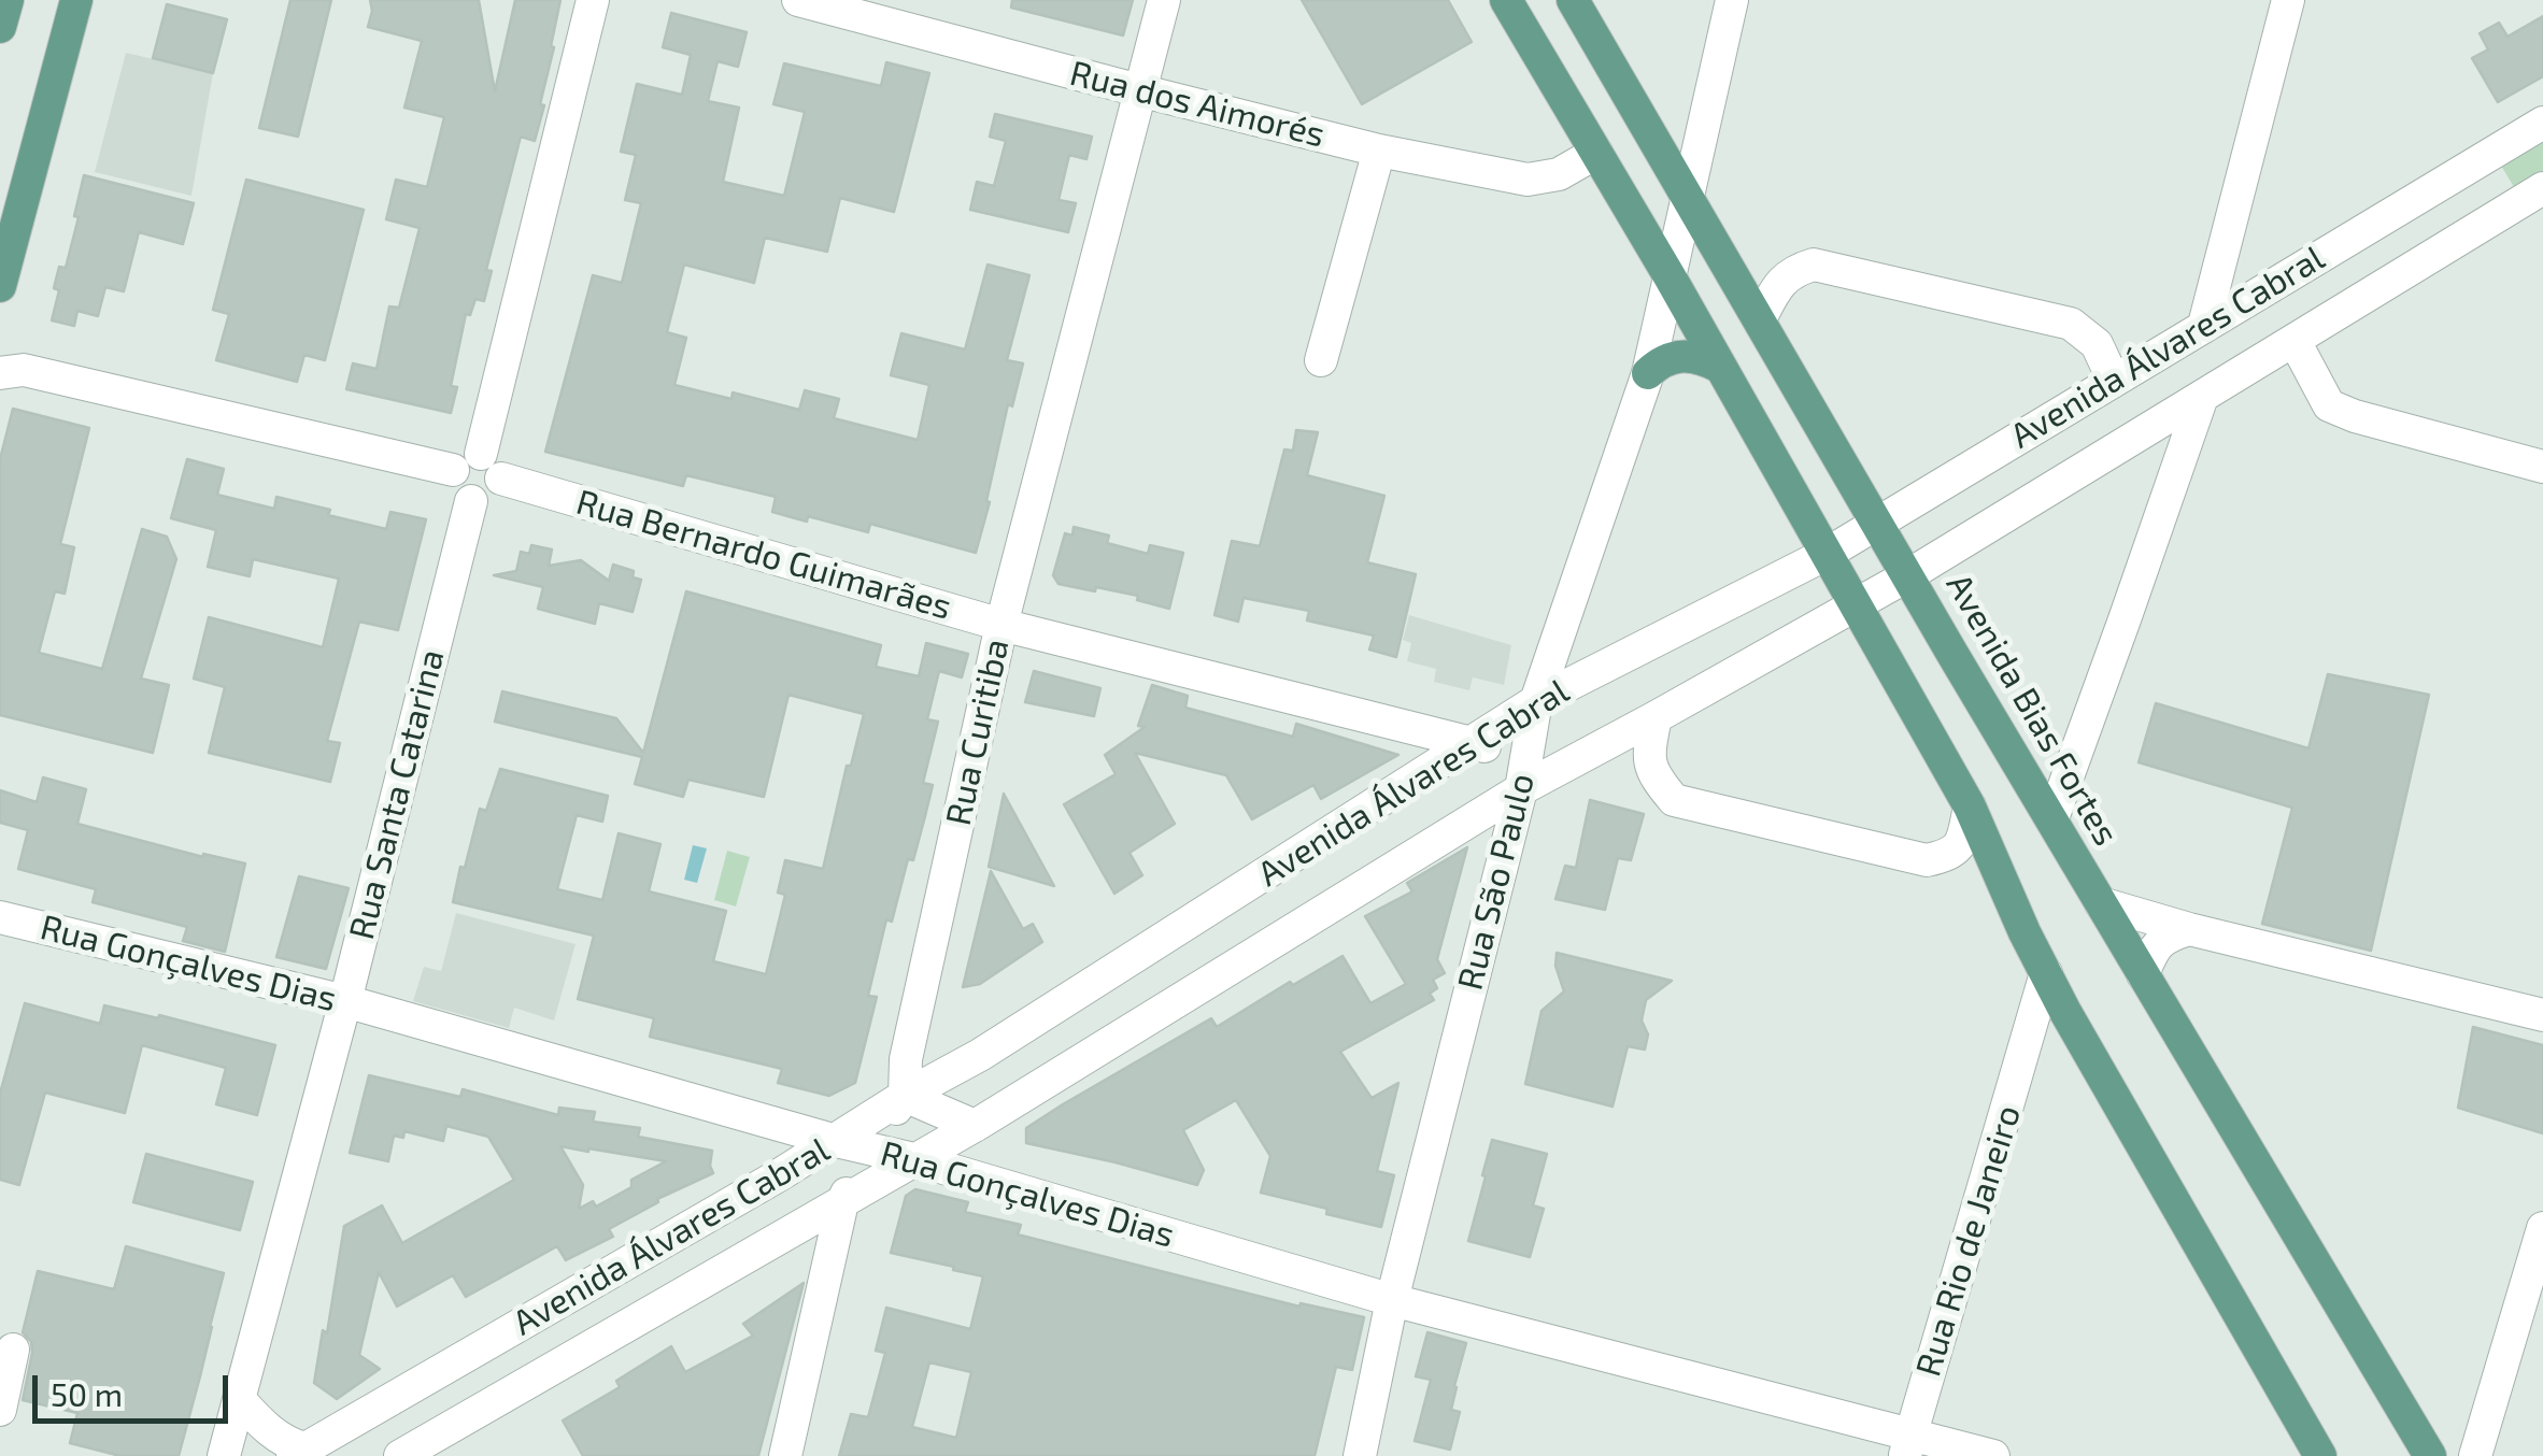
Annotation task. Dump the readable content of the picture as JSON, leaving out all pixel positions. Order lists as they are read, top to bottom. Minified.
{"streets":{"main road":["Avenida Bias Fortes"],"street":["Rua dos Aimorés","Avenida Álvares Cabral","Rua Bernardo Guimarães","Rua Curitiba","Rua Santa Catarina","Rua São Paulo","Rua Gonçalves Dias","Rua Rio de Janeiro"]},"crossings":[["Rua dos Aimorés","Rua Curitiba"],["Avenida Álvares Cabral","Rua Bernardo Guimarães"],["Avenida Álvares Cabral","Avenida Bias Fortes"],["Avenida Álvares Cabral","Rua Curitiba"],["Avenida Álvares Cabral","Rua São Paulo"],["Avenida Álvares Cabral","Rua Gonçalves Dias"],["Rua Bernardo Guimarães","Rua Curitiba"],["Rua Bernardo Guimarães","Rua Santa Catarina"],["Rua Bernardo Guimarães","Rua São Paulo"],["Avenida Bias Fortes","Rua São Paulo"],["Rua Curitiba","Rua Gonçalves Dias"],["Rua Santa Catarina","Rua Gonçalves Dias"],["Rua São Paulo","Rua Gonçalves Dias"],["Rua Gonçalves Dias","Rua Rio de Janeiro"]],"scale_bar":"50 m"}
